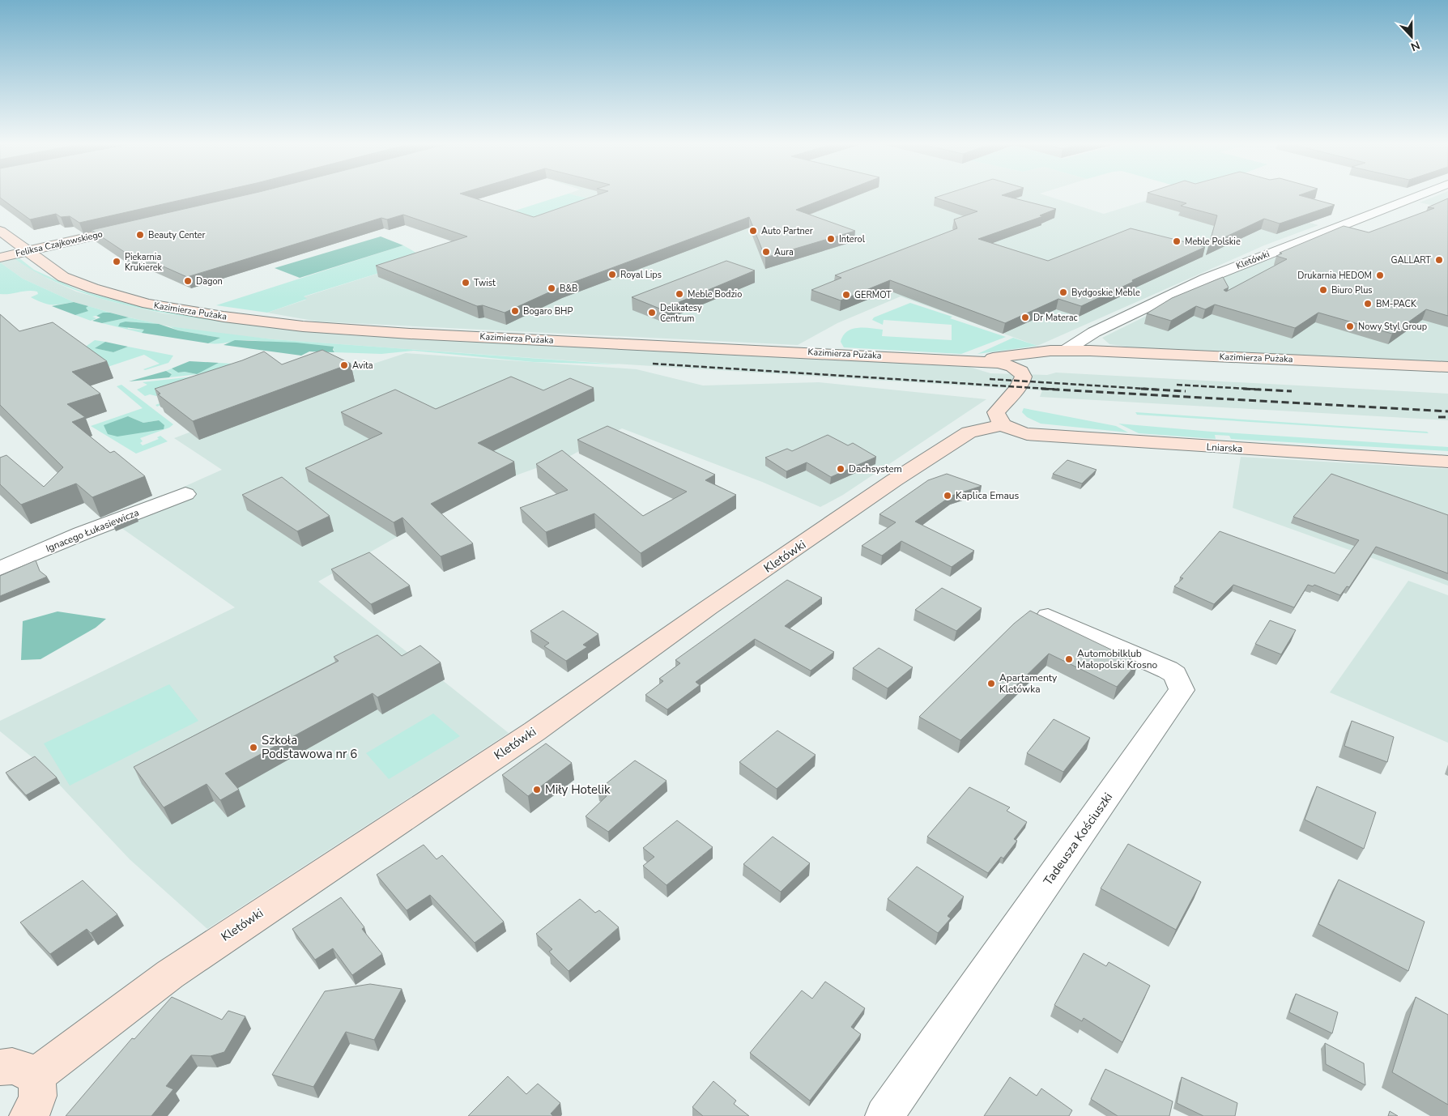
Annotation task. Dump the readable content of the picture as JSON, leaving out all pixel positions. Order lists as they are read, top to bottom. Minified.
{"streets":{"street":["Feliksa Czajkowskiego","Kletówki","Kazimierza Pużaka","Lniarska","Ignacego Łukasiewicza","Tadeusza Kościuszki"]},"crossings":[["Feliksa Czajkowskiego","Kazimierza Pużaka"],["Kletówki","Kazimierza Pużaka"],["Kletówki","Lniarska"]],"places":["Auto Partner","Beauty Center","Interol","Meble Polskie","Aura","GALLART","Piekarnia Krukierek","Royal Lips","Drukarnia HEDOM","Dagon","Twist","B&B","Biuro Plus","Bydgoskie Meble","Meble Bodzio","GERMOT","BM-PACK","Bogaro BHP","Delikatesy Centrum","Dr Materac","Nowy Styl Group","Avita","Dachsystem","Kaplica Emaus","Automobilklub Małopolski Krosno","Apartamenty Kletówka","Szkoła Podstawowa nr 6","Miły Hotelik"],"north":"bottom"}
